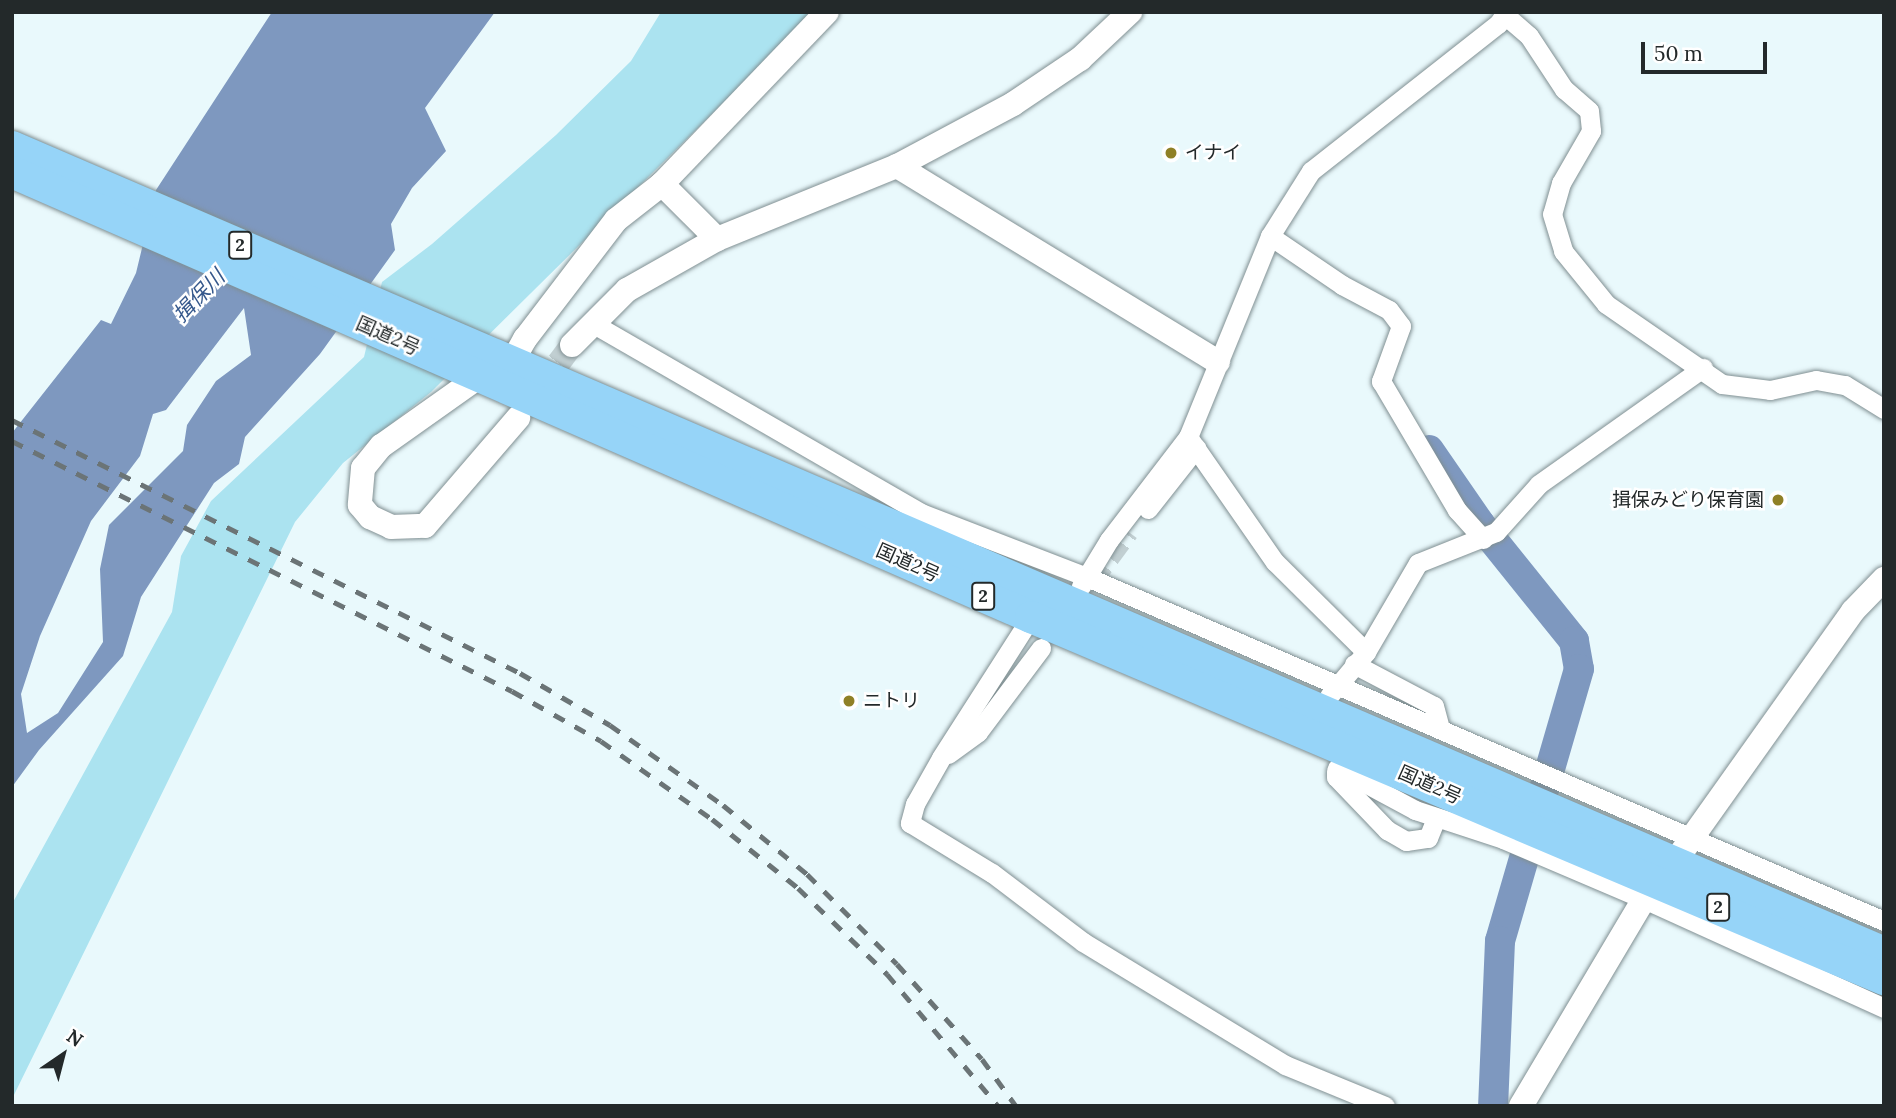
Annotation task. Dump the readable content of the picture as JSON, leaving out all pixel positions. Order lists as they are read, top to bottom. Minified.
{"streets":{"highway":["2","国道2号"]},"water":["揖保川"],"places":["イナイ","揖保みどり保育園","ニトリ"],"scale_bar":"50 m","north":"top right"}
